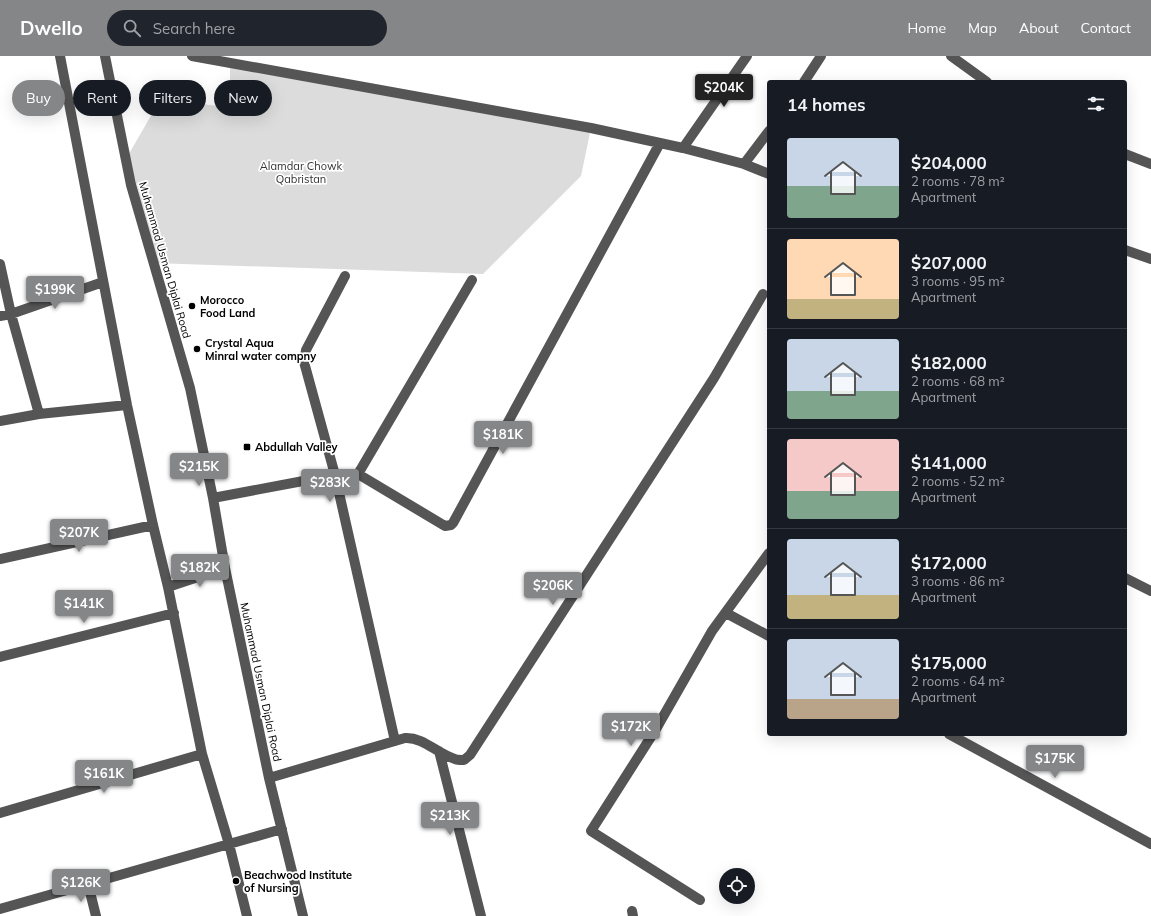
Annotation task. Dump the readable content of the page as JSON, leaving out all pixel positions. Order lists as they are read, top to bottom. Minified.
{"streets":{"street":["Muhammad Usman Diplai Road"]},"parks":["Alamdar Chowk Qabristan"],"places":{"other":["Morocco Food Land","Crystal Aqua Minral water compny","Beachwood Institute of Nursing"],"transit":["Abdullah Valley"]},"page":{"header":"Dwello","search":"Search here","nav":["Home","Map","About","Contact"],"price":["$204K","$199K","$181K","$215K","$283K","$207K","$182K","$206K","$141K","$172K","$175K","$161K","$213K","$126K"],"chip":["Buy","Rent","Filters","New"],"heading":"14 homes","list":[{"name":"$204,000","note":"2 rooms · 78 m² · Apartment"},{"name":"$207,000","note":"3 rooms · 95 m² · Apartment"},{"name":"$182,000","note":"2 rooms · 68 m² · Apartment"},{"name":"$141,000","note":"2 rooms · 52 m² · Apartment"},{"name":"$172,000","note":"3 rooms · 86 m² · Apartment"},{"name":"$175,000","note":"2 rooms · 64 m² · Apartment"}]}}
